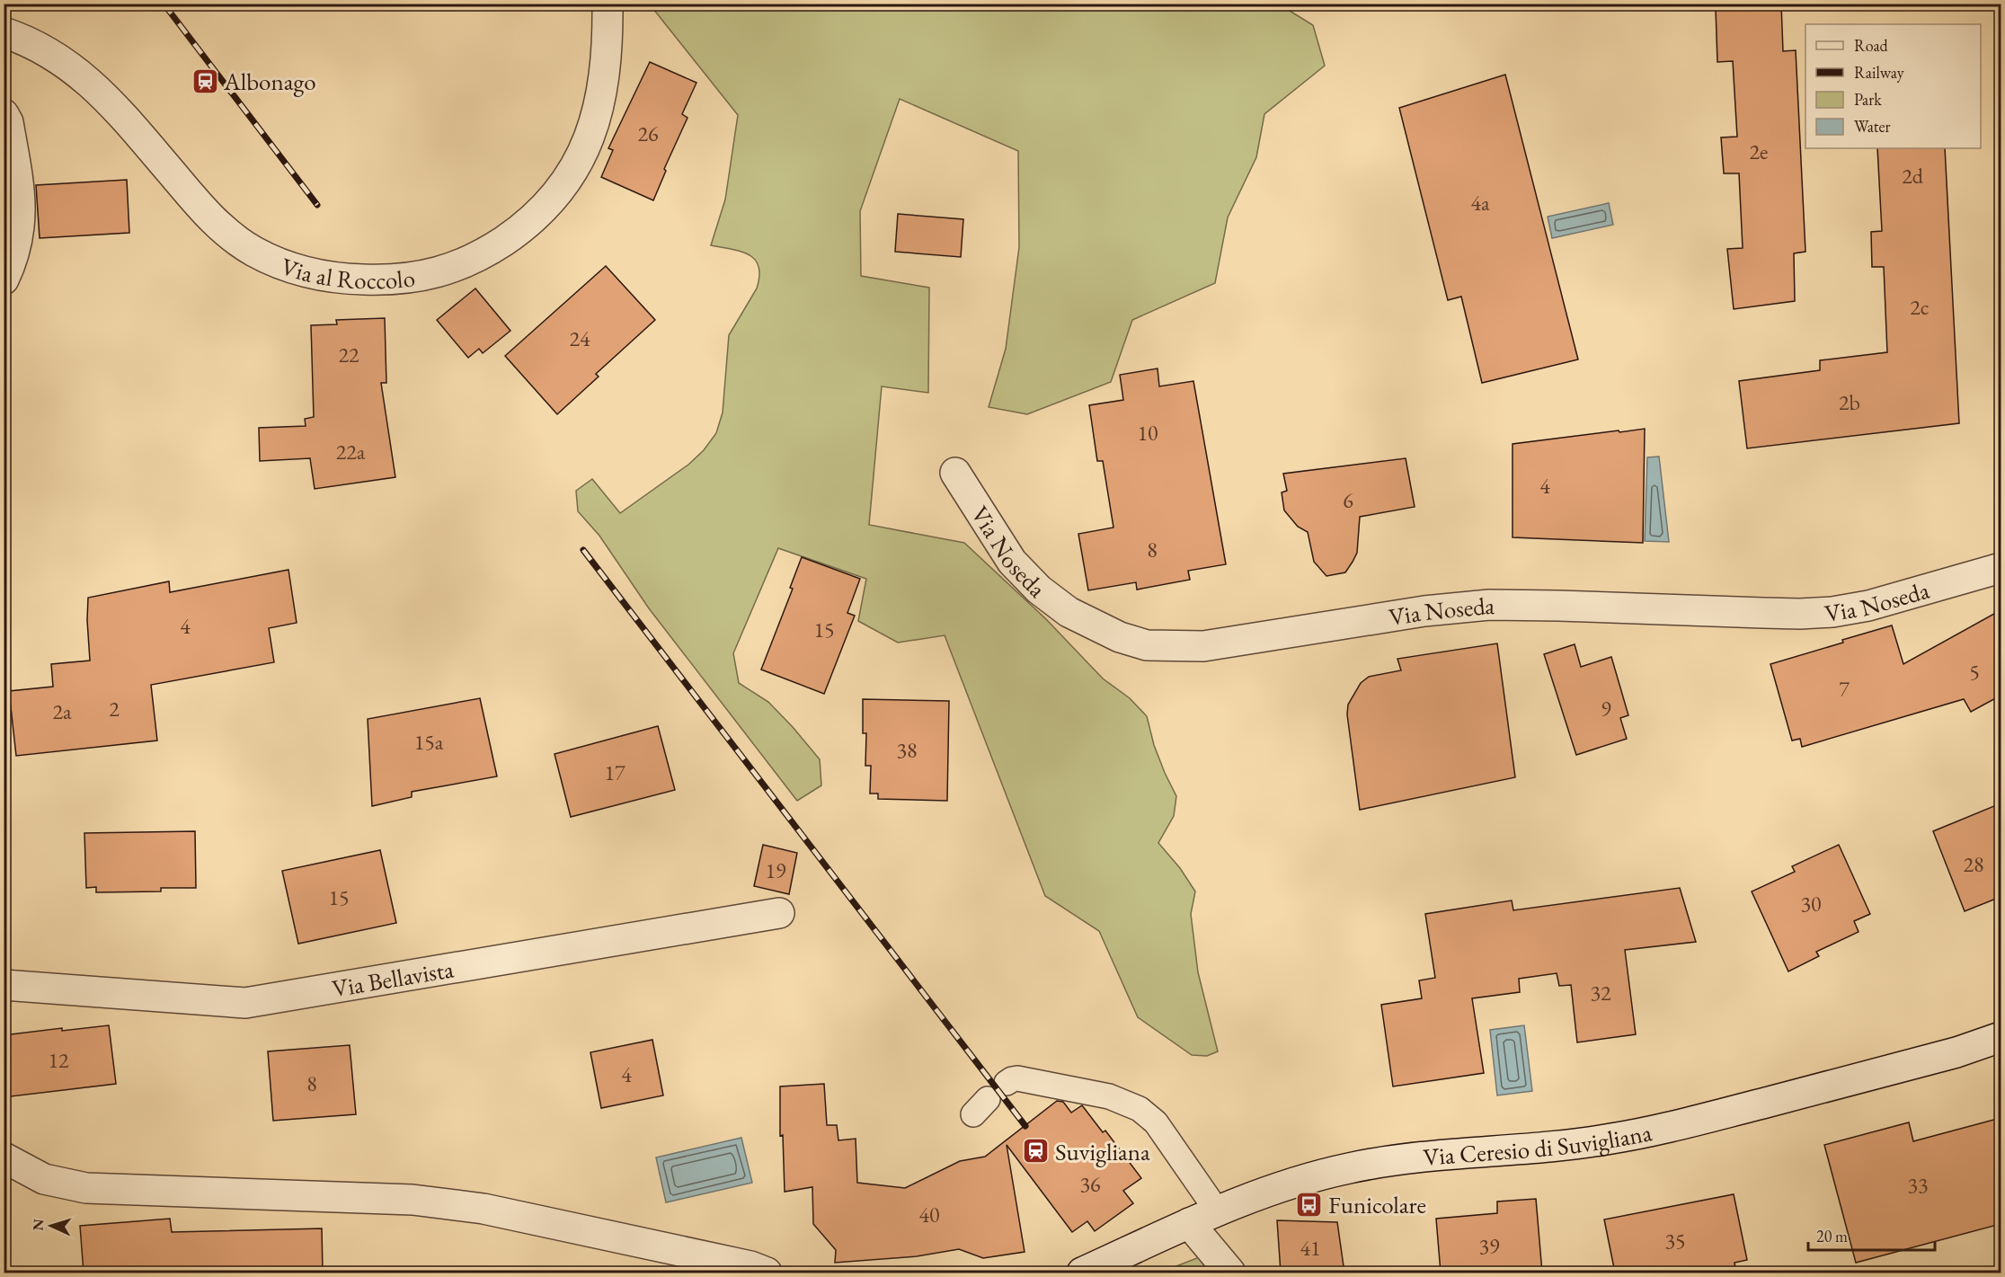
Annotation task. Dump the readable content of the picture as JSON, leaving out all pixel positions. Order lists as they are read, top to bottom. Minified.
{"streets":{"street":["Via al Roccolo","Via Noseda","Via Bellavista","Via Ceresio di Suvigliana"]},"places":{"station":["Albonago","Suvigliana"],"bus stop":["Funicolare"]},"house_numbers":["26","2e","2d","4a","2c","24","22","2b","10","22a","4","6","8","4","15","5","7","2","9","2a","15a","38","17","28","19","15","30","32","12","4","8","36","33","40","35","39","41"],"legend":["Road","Railway","Park","Water"],"scale_bar":"20 m","north":"left"}
